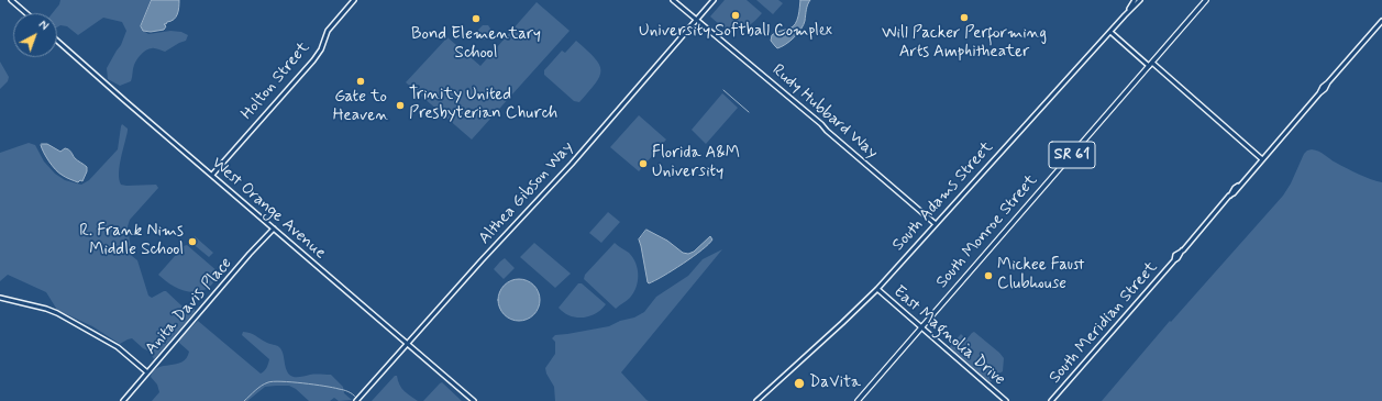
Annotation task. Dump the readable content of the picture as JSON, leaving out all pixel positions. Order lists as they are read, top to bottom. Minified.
{"streets":{"main road":["SR 61","South Monroe Street"],"street":["Holton Street","Rudy Hubbard Way","Althea Gibson Way","South Adams Street","West Orange Avenue","Anita Davis Place","South Meridian Street","East Magnolia Drive"]},"crossings":[["Holton Street","West Orange Avenue"],["Rudy Hubbard Way","Althea Gibson Way"],["Rudy Hubbard Way","South Adams Street"],["Althea Gibson Way","West Orange Avenue"],["South Adams Street","East Magnolia Drive"],["West Orange Avenue","Anita Davis Place"],["South Monroe Street","East Magnolia Drive"]],"places":["University Softball Complex","Will Packer Performing Arts Amphitheater","Bond Elementary School","Gate to Heaven","Trinity United Presbyterian Church","Florida A&M University","R. Frank Nims Middle School","Mickee Faust Clubhouse","DaVita"],"north":"top right"}
